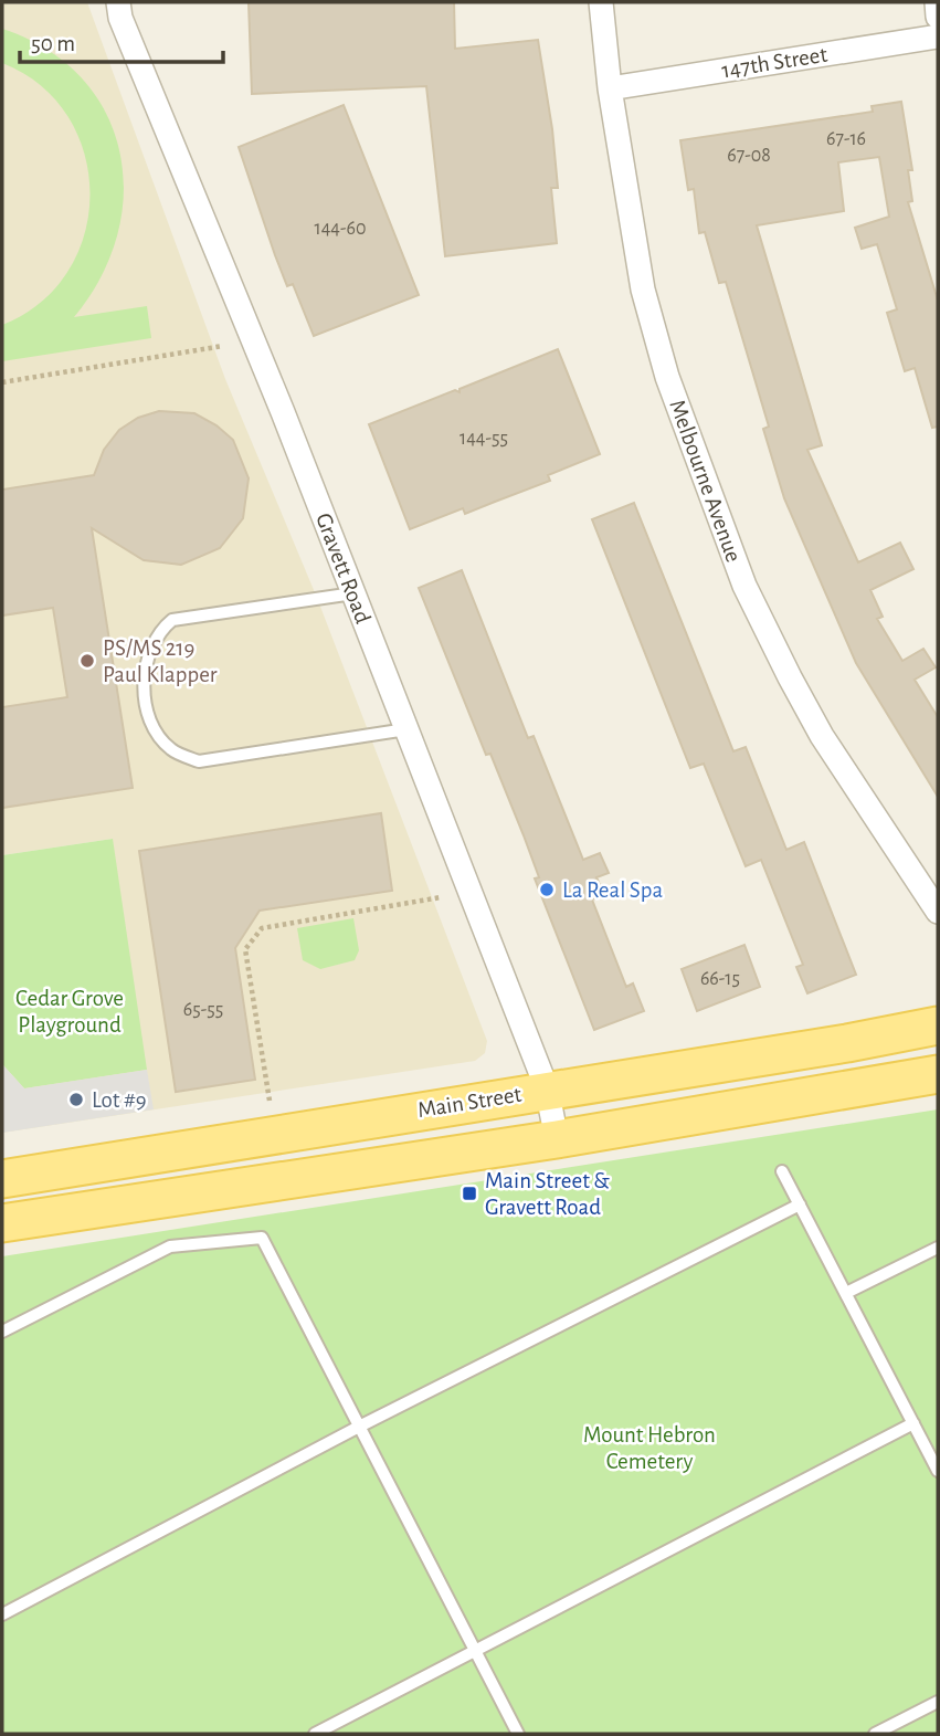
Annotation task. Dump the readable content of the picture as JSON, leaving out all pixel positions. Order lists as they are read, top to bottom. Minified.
{"streets":{"main road":["Main Street"],"street":["147th Street","Melbourne Avenue","Gravett Road"]},"crossings":[["147th Street","Melbourne Avenue"],["Gravett Road","Main Street"]],"parks":["Cedar Grove Playground","Mount Hebron Cemetery"],"places":{"other":["PS/MS 219 Paul Klapper","La Real Spa","Lot #9"],"transit":["Main Street & Gravett Road"]},"house_numbers":["67-16","67-08","144-60","144-55","66-15","65-55"],"scale_bar":"50 m"}
